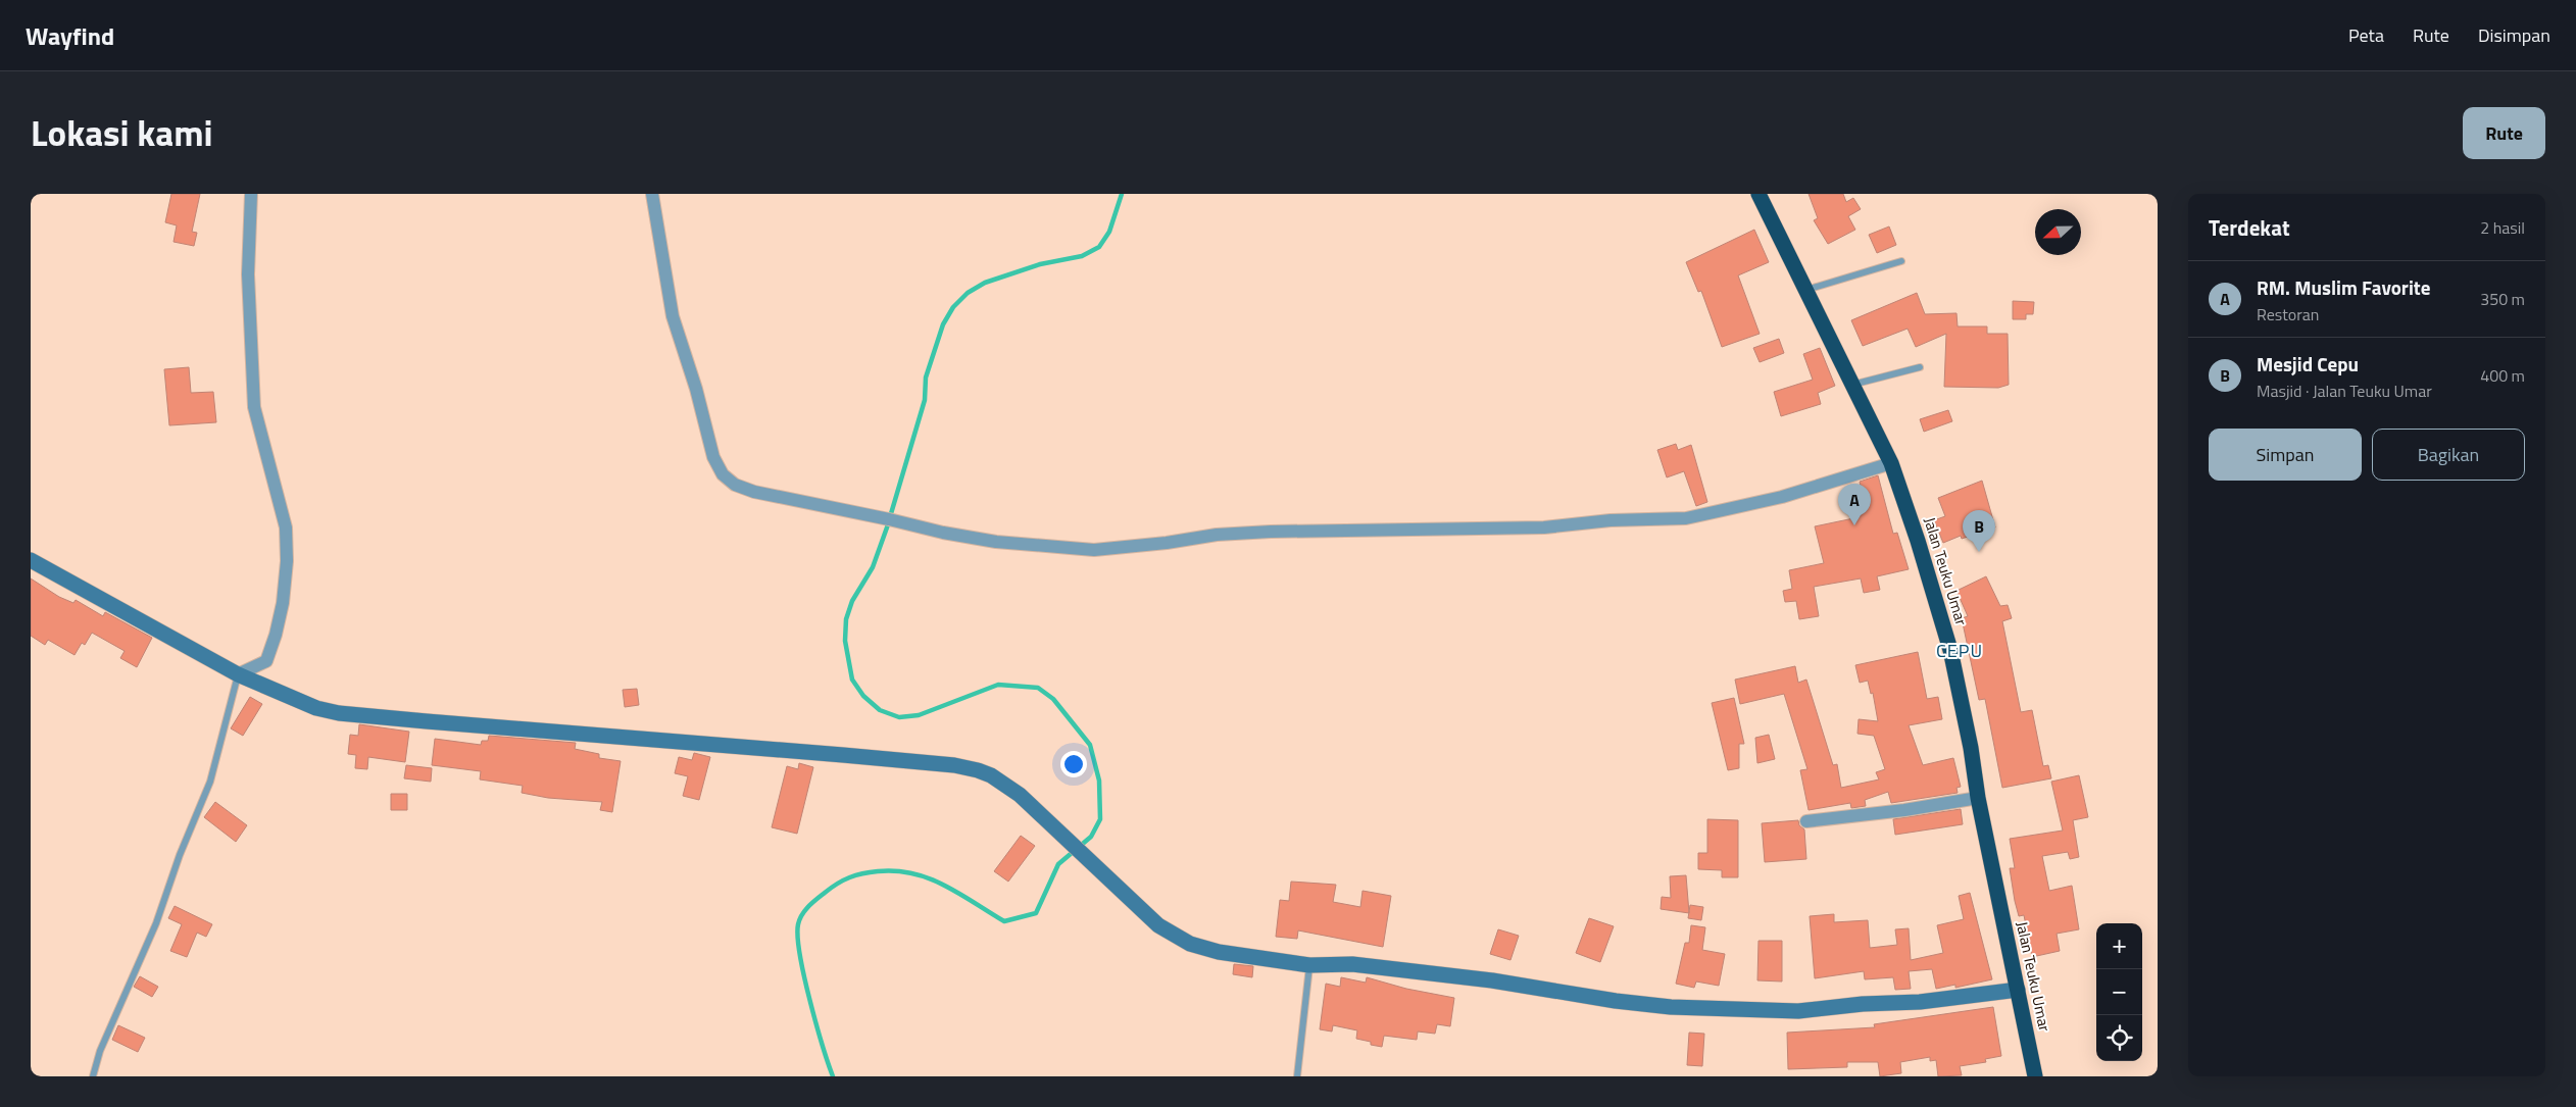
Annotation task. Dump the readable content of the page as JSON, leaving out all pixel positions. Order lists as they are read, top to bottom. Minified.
{"streets":{"highway":["Jalan Teuku Umar"]},"districts":["CEPU"],"north":"left","page":{"header":"Wayfind","nav":["Peta","Rute","Disimpan"],"title":"Lokasi kami","buttons":["Rute",["Simpan","Bagikan"]],"heading":["Terdekat","2 hasil"],"list":[{"mark":"A","name":"RM. Muslim Favorite","note":"Restoran","value":"350 m"},{"mark":"B","name":"Mesjid Cepu","note":"Masjid · Jalan Teuku Umar","value":"400 m"}],"pins":["A","B"],"map_buttons":["+","−"]}}
